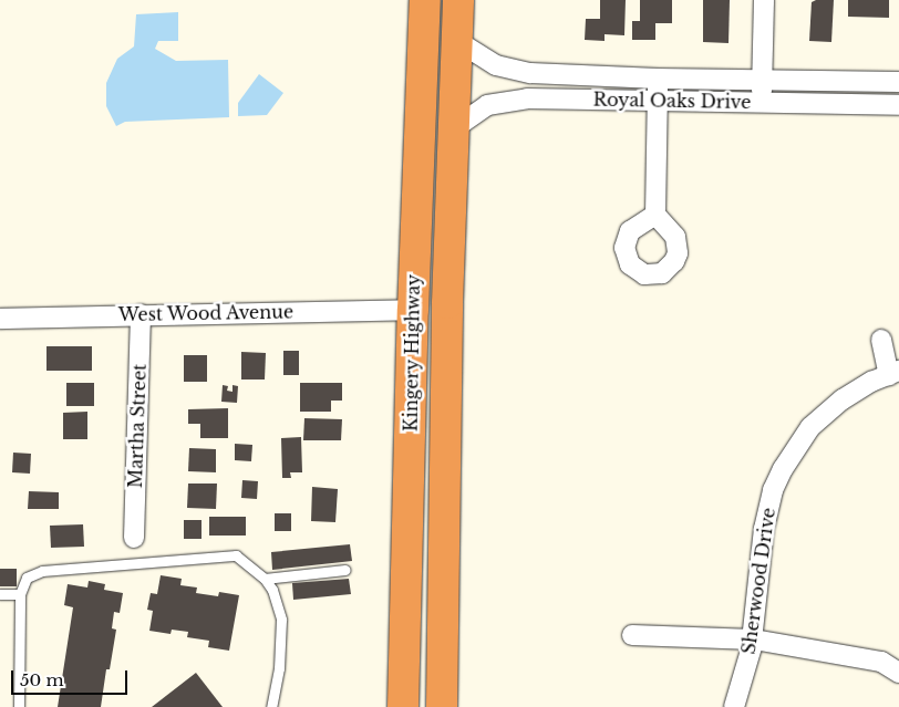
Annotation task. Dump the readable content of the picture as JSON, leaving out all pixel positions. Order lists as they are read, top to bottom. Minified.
{"streets":{"highway":["Kingery Highway"],"street":["Royal Oaks Drive","West Wood Avenue","Martha Street","Sherwood Drive"]},"crossings":[["Royal Oaks Drive","Kingery Highway"],["West Wood Avenue","Kingery Highway"],["West Wood Avenue","Martha Street"]],"scale_bar":"50 m"}
